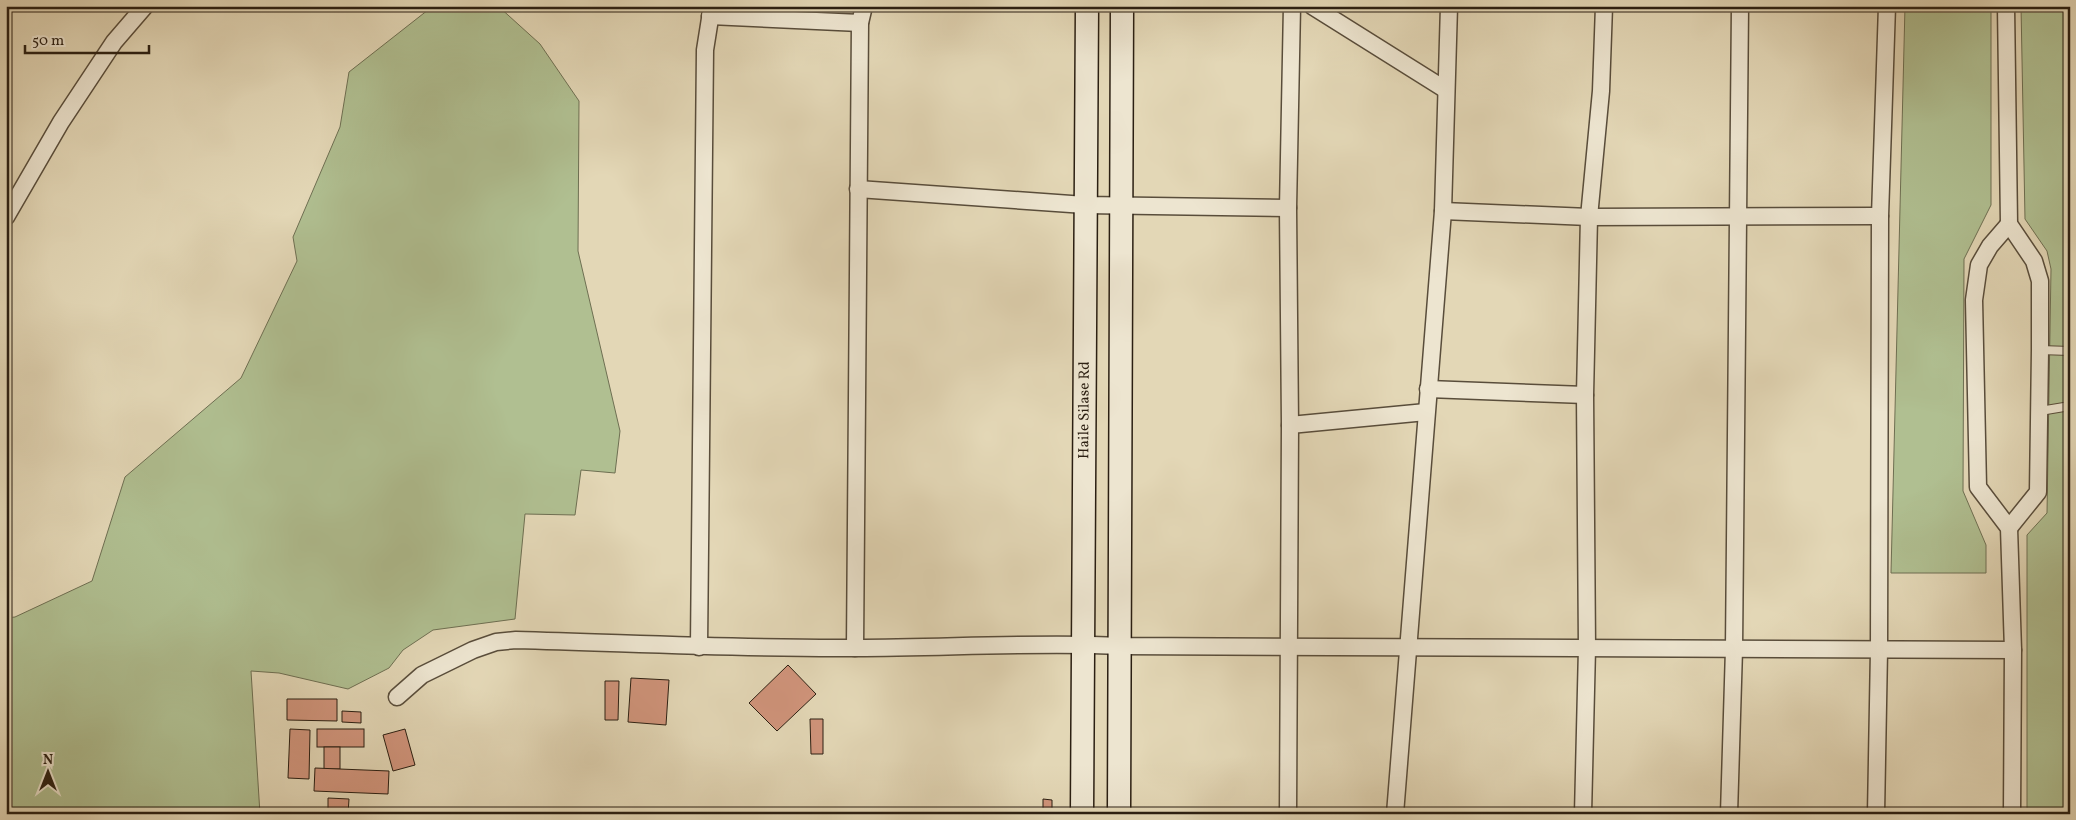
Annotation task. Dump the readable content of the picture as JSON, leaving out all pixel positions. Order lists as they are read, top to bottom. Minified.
{"streets":{"main road":["Haile Silase Rd"]},"scale_bar":"50 m","north":"top"}
